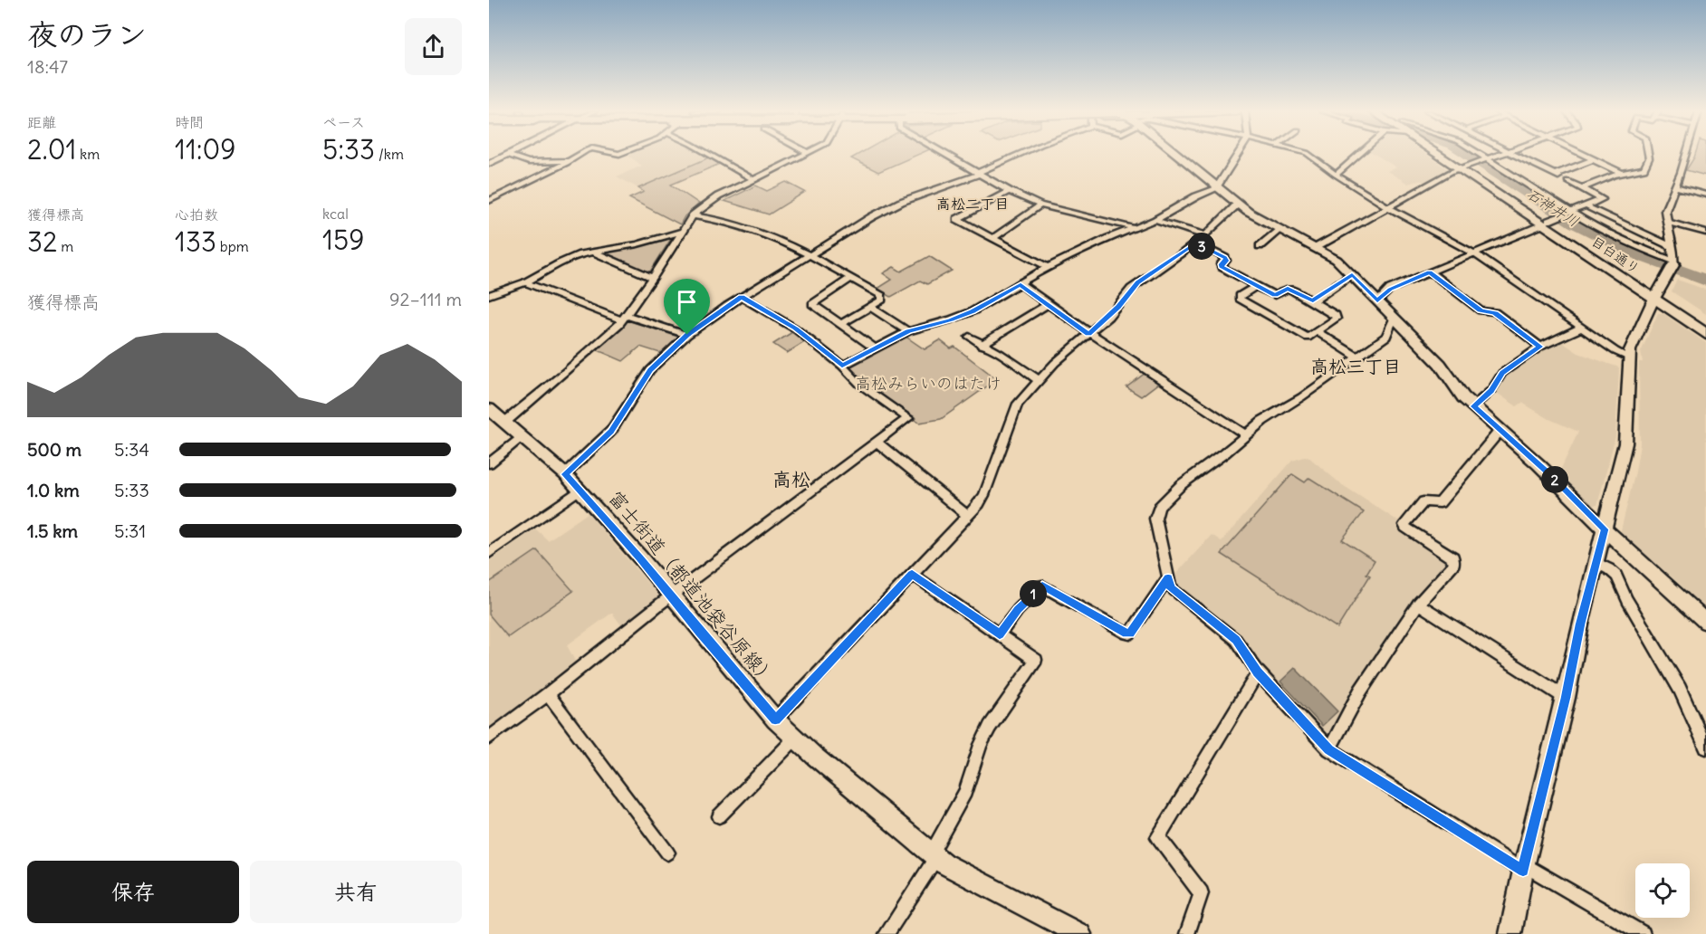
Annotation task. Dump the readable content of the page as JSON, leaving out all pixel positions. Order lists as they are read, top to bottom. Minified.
{"streets":{"main road":["目白通り"],"street":["富士街道（都道池袋谷原線）"]},"districts":["高松二丁目","高松三丁目","高松"],"water":["石神井川"],"parks":["高松みらいのはたけ"],"page":{"heading":["夜のラン","18:47"],"stats":[["距離","2.01 km"],["時間","11:09"],["ペース","5:33 /km"],["獲得標高","32 m"],["心拍数","133 bpm"],["kcal","159"]],"pins":["3","2","1"],"chart":["獲得標高","92–111 m"],"list":[{"name":"500 m","note":"5:34"},{"name":"1.0 km","note":"5:33"},{"name":"1.5 km","note":"5:31"}],"buttons":["保存","共有"]}}
